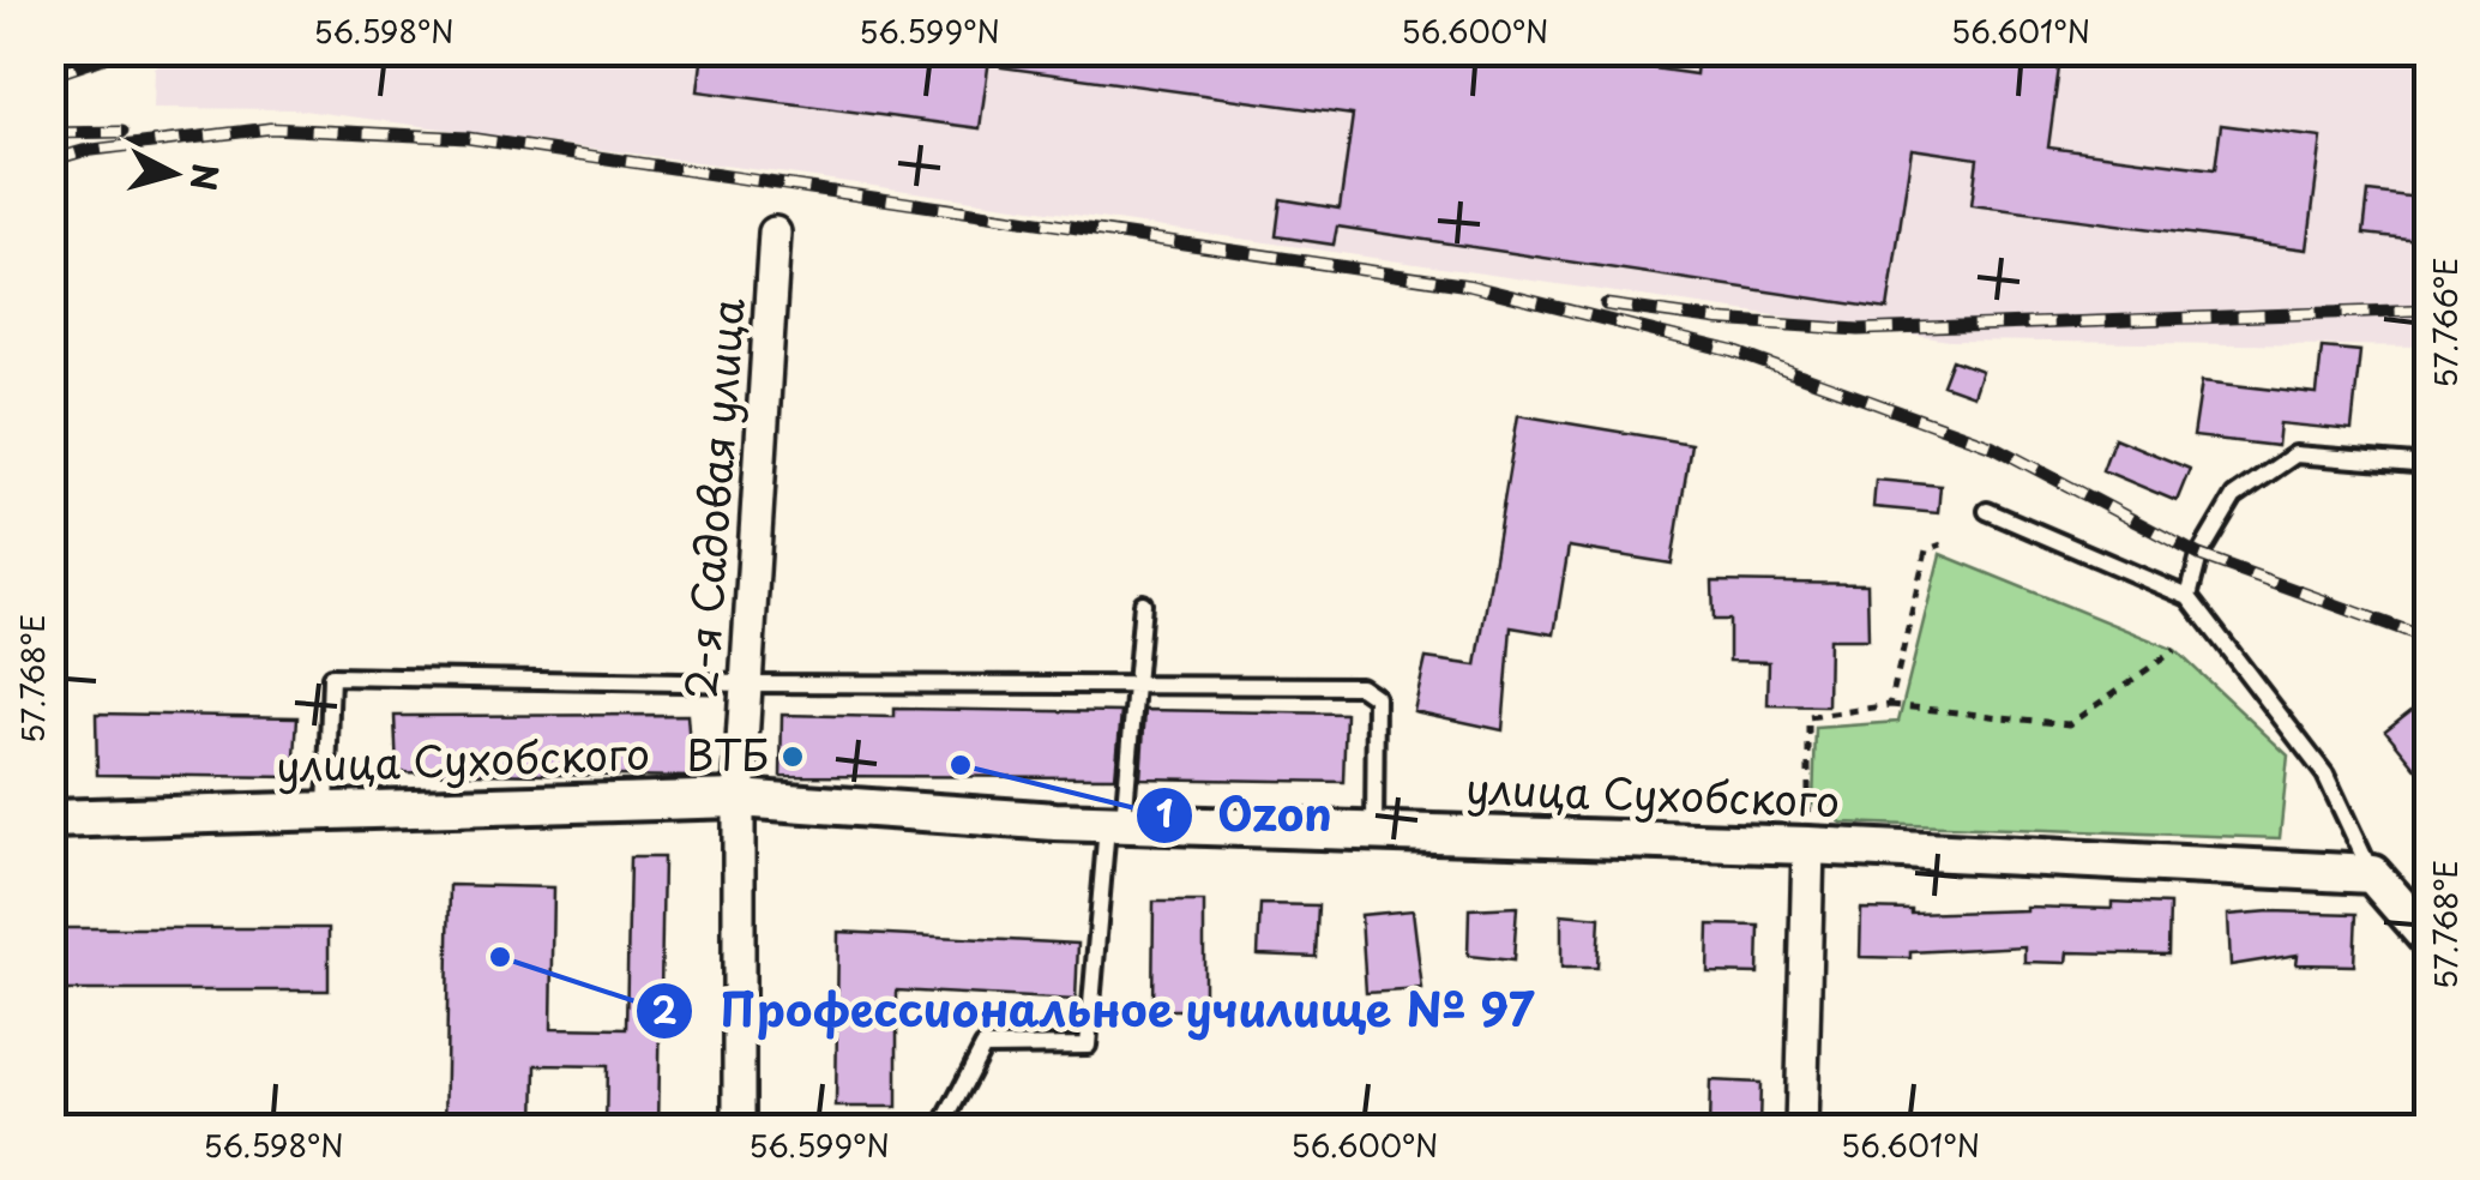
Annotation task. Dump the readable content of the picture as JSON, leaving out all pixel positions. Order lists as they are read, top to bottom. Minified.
{"streets":{"street":["2-я Садовая улица","улица Сухобского"]},"crossings":[["2-я Садовая улица","улица Сухобского"]],"places":["ВТБ","Ozon","Профессиональное училище № 97"],"north":"right","coordinates":["56.598°N","56.599°N","56.600°N","56.601°N","57.766°E","57.768°E"]}
